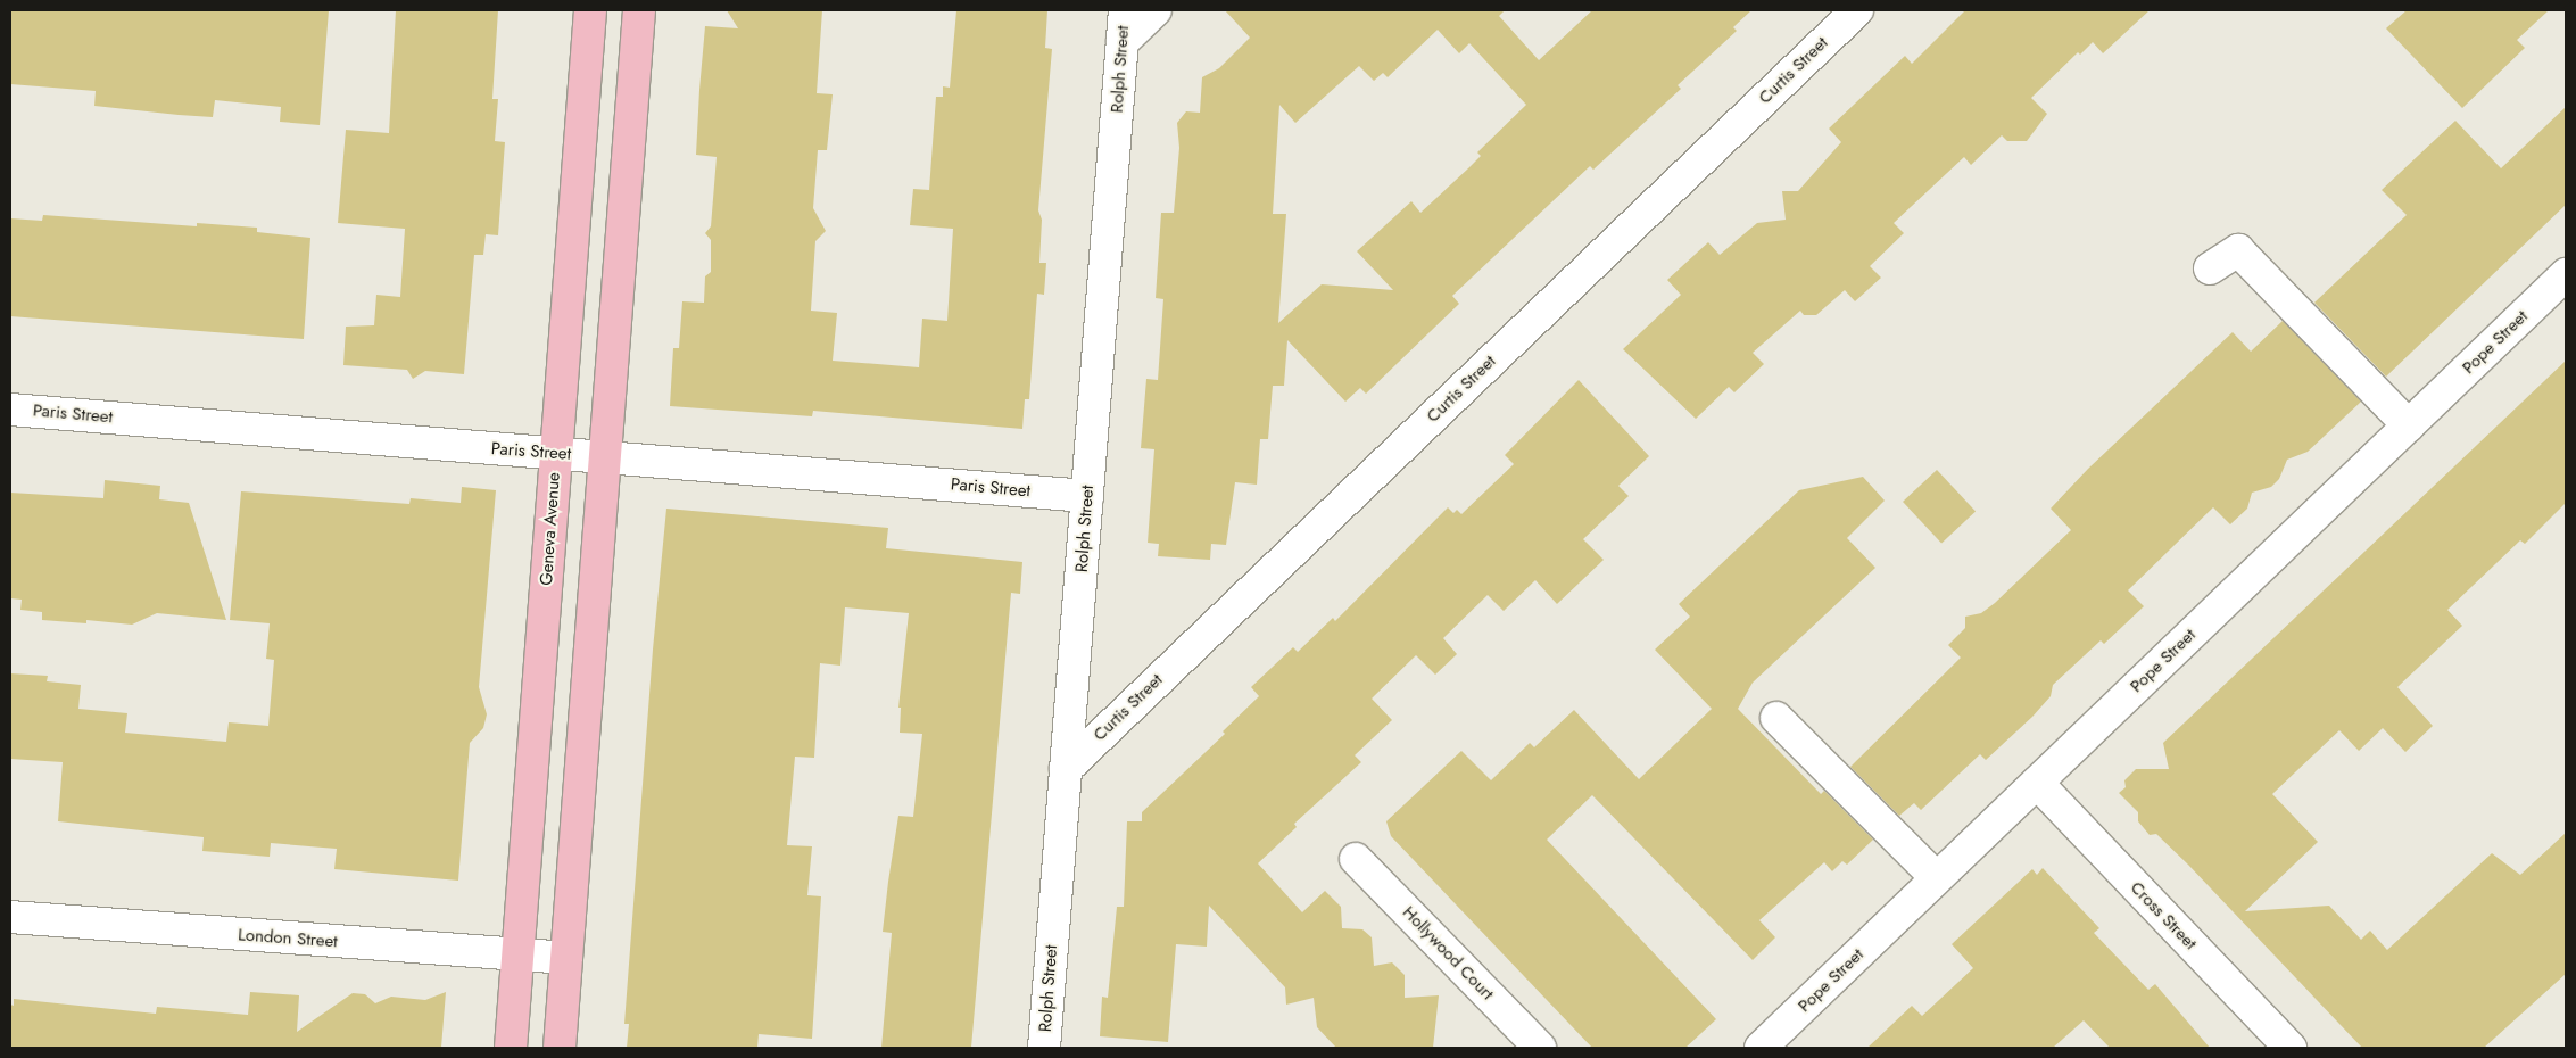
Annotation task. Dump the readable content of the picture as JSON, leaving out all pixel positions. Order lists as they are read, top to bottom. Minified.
{"streets":{"main road":["Geneva Avenue"],"street":["Rolph Street","Curtis Street","Pope Street","Paris Street","Cross Street","London Street","Hollywood Court"]},"crossings":[["Rolph Street","Curtis Street"],["Rolph Street","Paris Street"],["Pope Street","Cross Street"],["Paris Street","Geneva Avenue"],["Geneva Avenue","London Street"]]}
